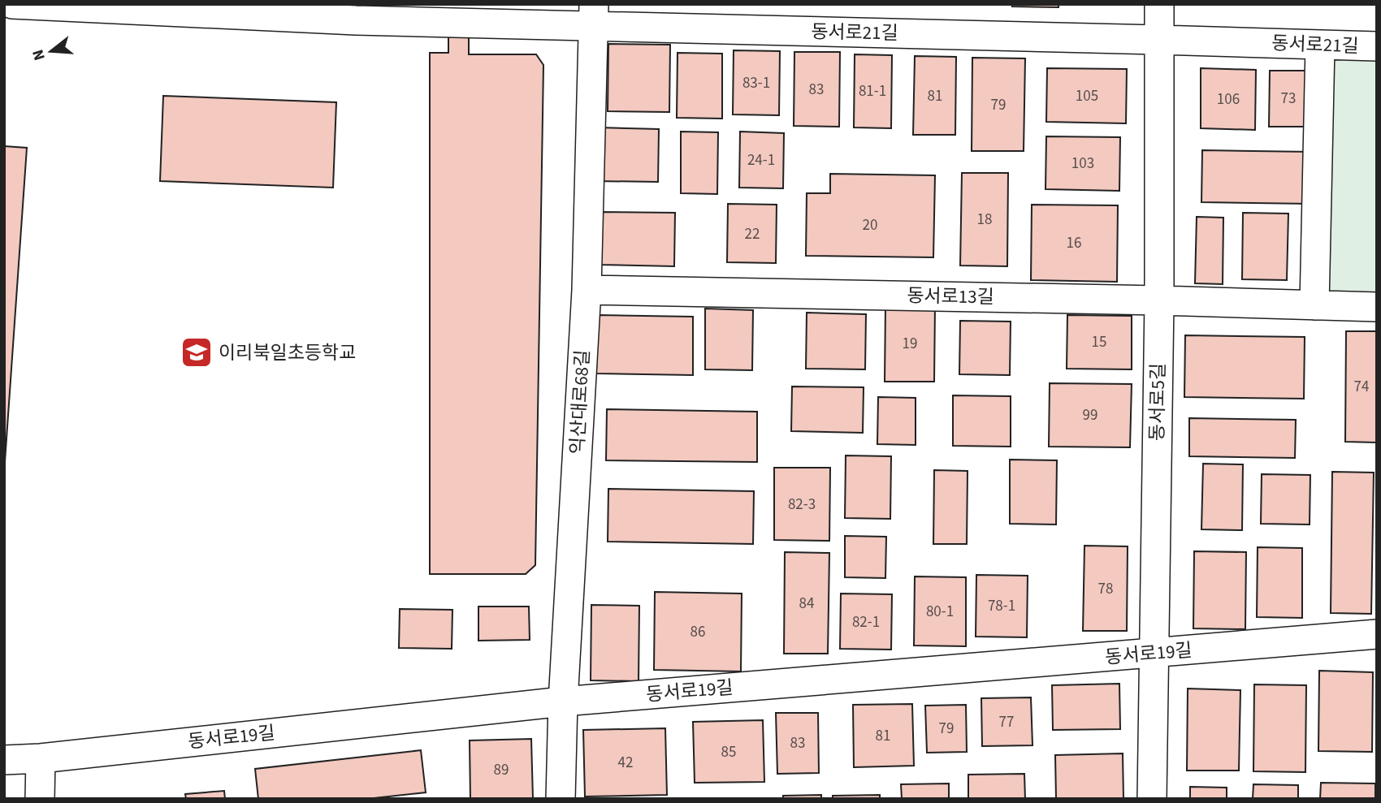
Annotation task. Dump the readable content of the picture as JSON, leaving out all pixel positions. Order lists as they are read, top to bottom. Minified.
{"streets":{"street":["동서로21길","동서로13길","익산대로68길","동서로5길","동서로19길"]},"crossings":[["동서로21길","익산대로68길"],["동서로21길","동서로5길"],["동서로13길","익산대로68길"],["동서로13길","동서로5길"],["익산대로68길","동서로19길"],["동서로5길","동서로19길"]],"places":{"school or university":["이리북일초등학교"]},"house_numbers":["83-1","83","81-1","81","105","73","106","79","24-1","103","18","20","22","16","15","19","74","99","82-3","78","84","78-1","80-1","82-1","86","77","79","81","83","85","42","89"],"north":"left"}
